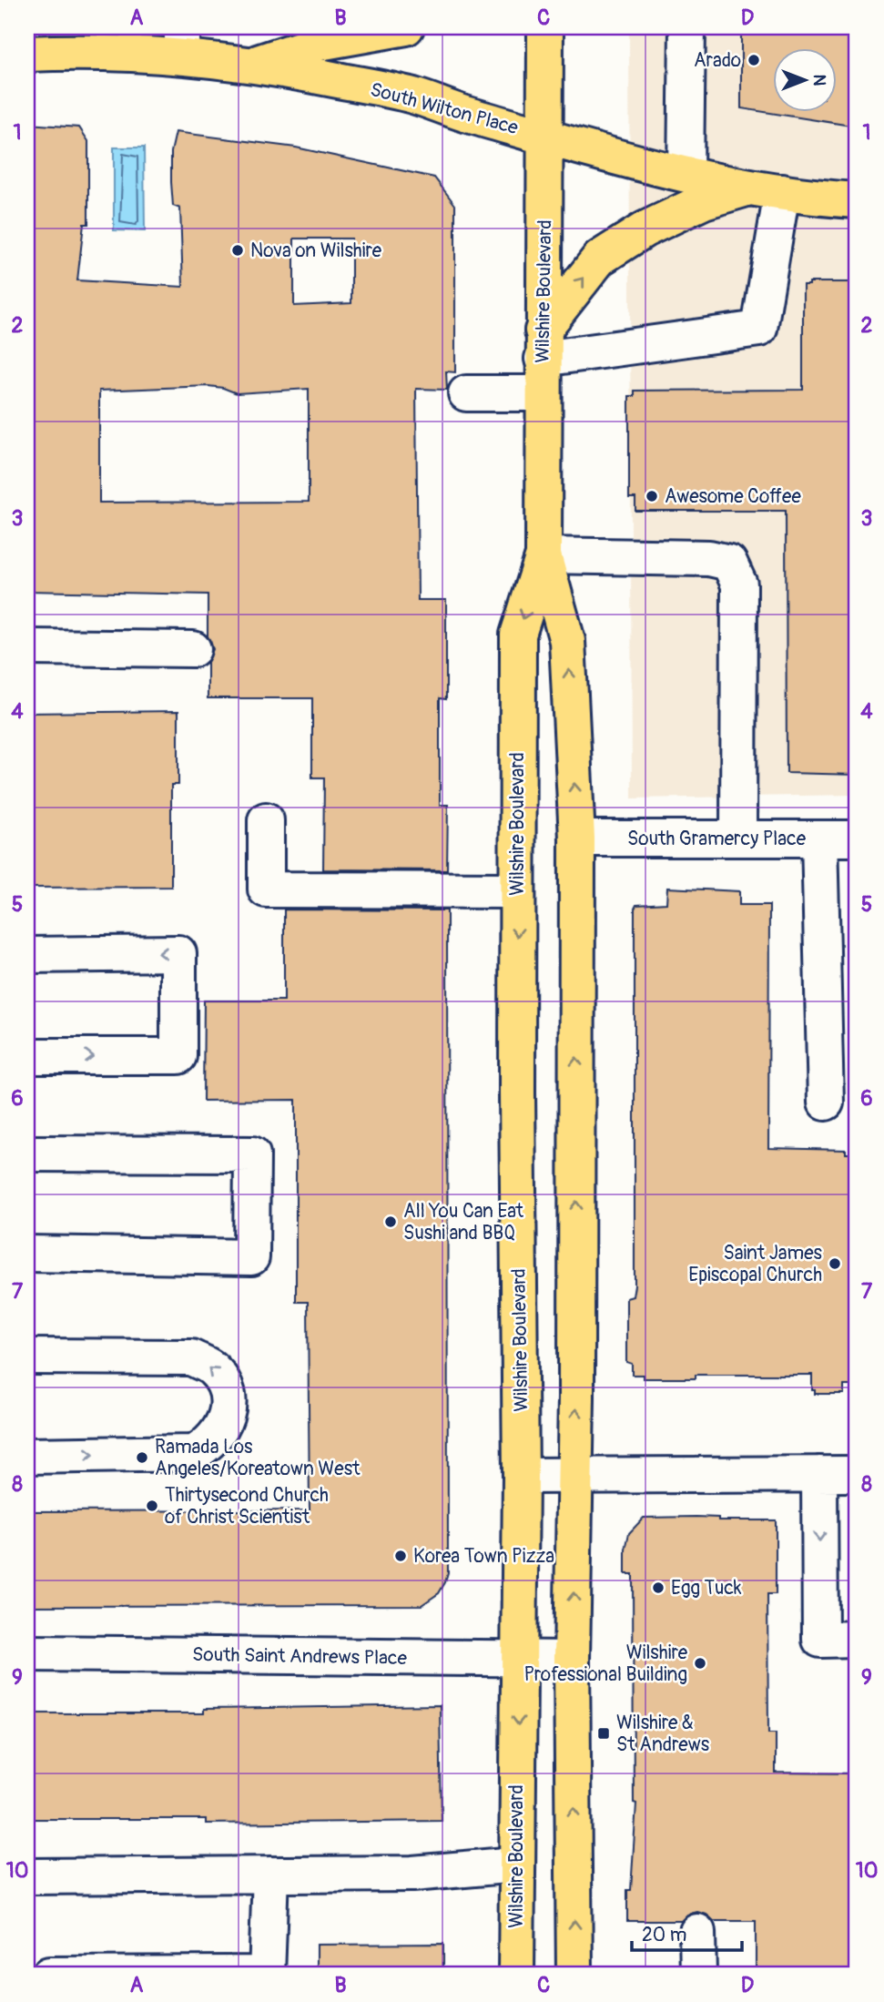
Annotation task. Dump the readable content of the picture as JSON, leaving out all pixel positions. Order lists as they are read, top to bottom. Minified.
{"streets":{"main road":["South Wilton Place","Wilshire Boulevard"],"street":["South Gramercy Place","South Saint Andrews Place"]},"crossings":[["South Wilton Place","Wilshire Boulevard"],["Wilshire Boulevard","South Gramercy Place"],["Wilshire Boulevard","South Saint Andrews Place"]],"places":{"other":["Arado","Nova on Wilshire","Awesome Coffee","All You Can Eat Sushi and BBQ","Saint James Episcopal Church","Ramada Los Angeles/Koreatown West","Thirtysecond Church of Christ Scientist","Korea Town Pizza","Egg Tuck","Wilshire Professional Building"],"transit":["Wilshire & St Andrews"]},"scale_bar":"20 m","north":"right","grid":{"columns":["A","B","C","D"],"rows":["1","2","3","4","5","6","7","8","9","10"]}}
